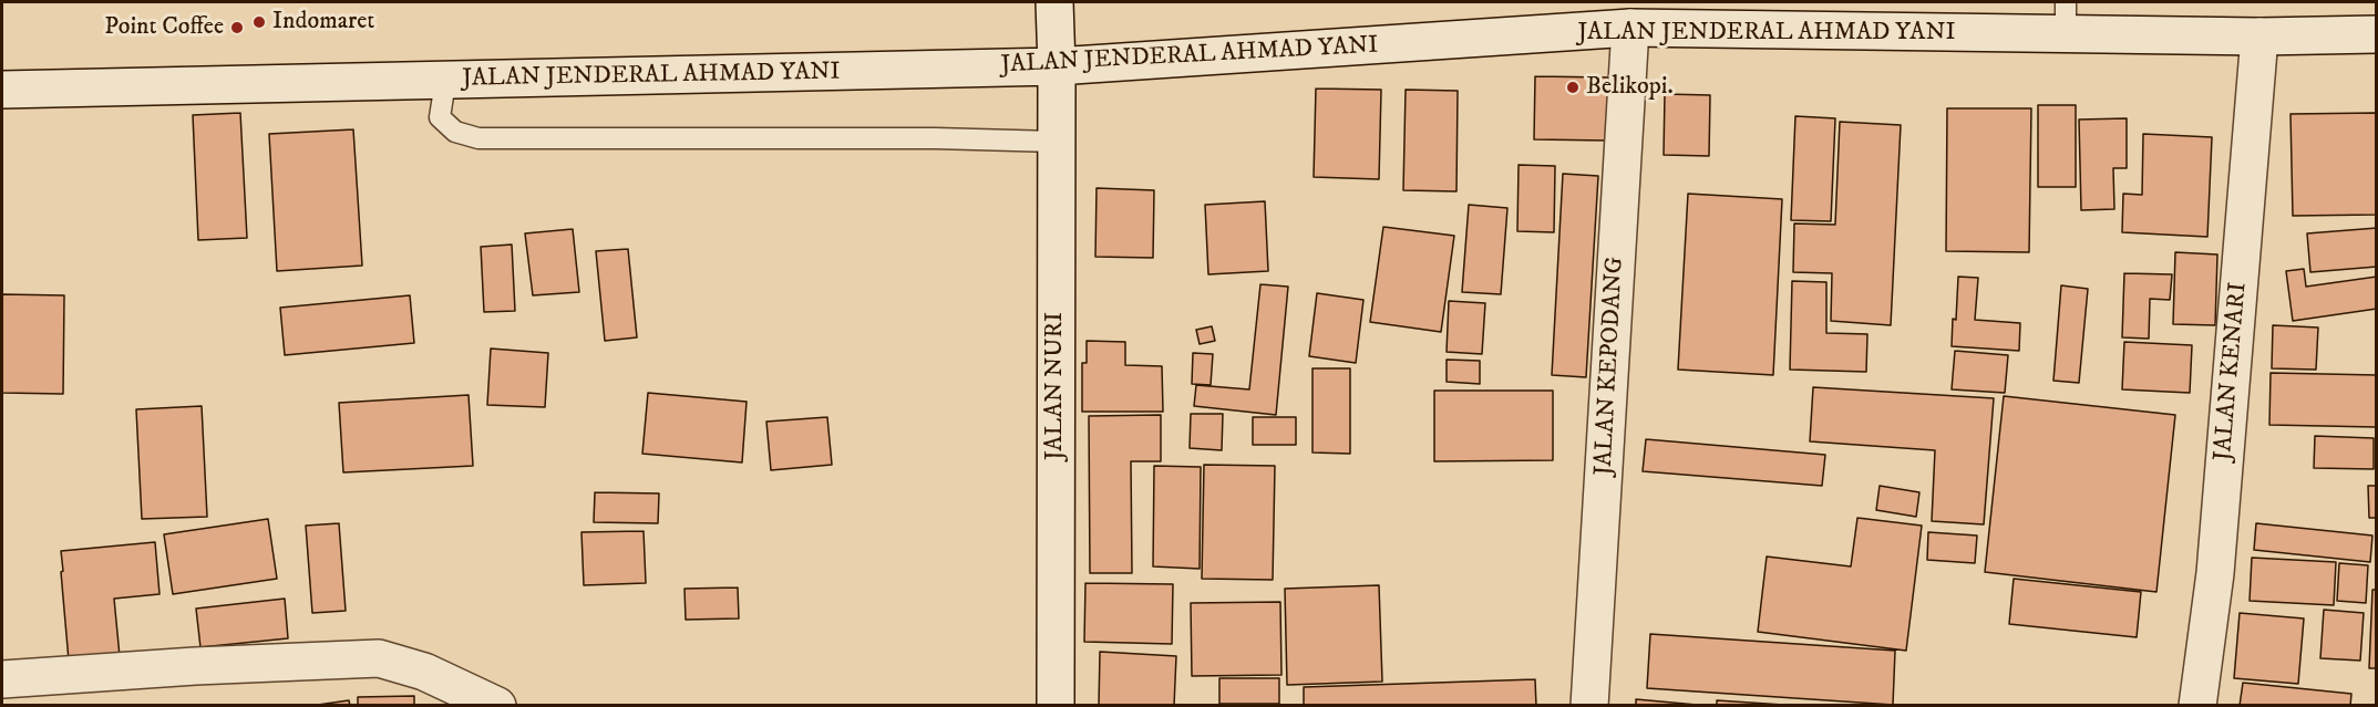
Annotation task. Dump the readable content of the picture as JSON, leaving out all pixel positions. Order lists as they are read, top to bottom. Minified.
{"streets":{"street":["JALAN JENDERAL AHMAD YANI","JALAN KEPODANG","JALAN KENARI","JALAN NURI"]},"crossings":[["JALAN JENDERAL AHMAD YANI","JALAN KEPODANG"],["JALAN JENDERAL AHMAD YANI","JALAN KENARI"],["JALAN JENDERAL AHMAD YANI","JALAN NURI"]],"places":["Indomaret","Point Coffee","Belikopi."]}
